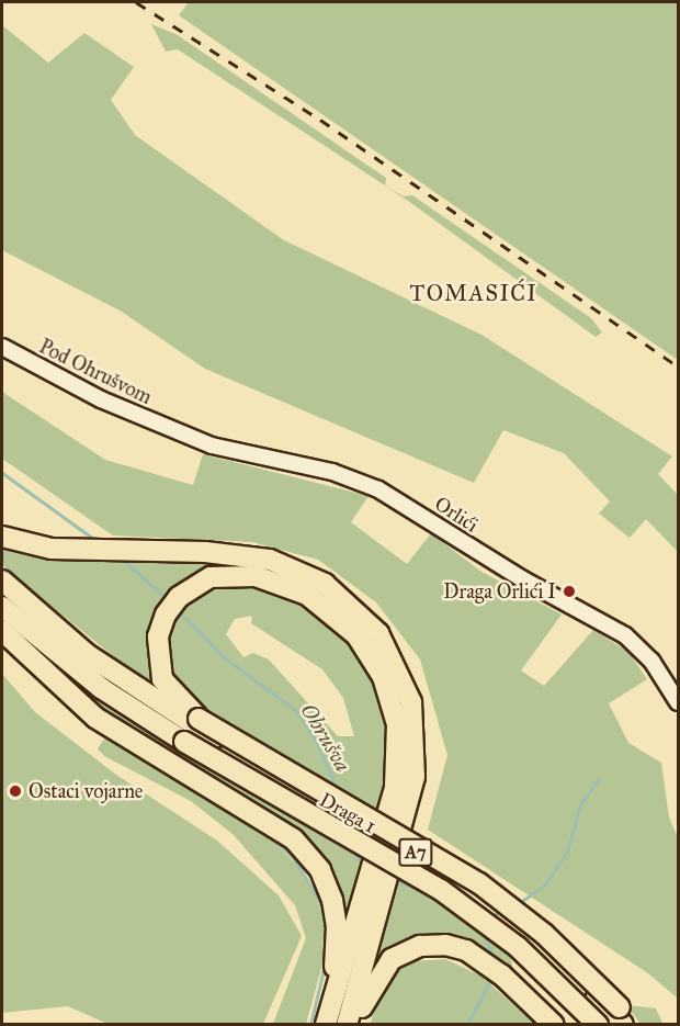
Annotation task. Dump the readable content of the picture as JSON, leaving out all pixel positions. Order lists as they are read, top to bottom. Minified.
{"streets":{"highway":["Draga 1","A7"],"street":["Pod Ohrušvom","Orlići"]},"crossings":[["Pod Ohrušvom","Orlići"],["Draga 1","A7"]],"districts":["TOMASIĆI"],"water":["Ohrušva"],"places":["Draga Orlići I","Ostaci vojarne"]}
